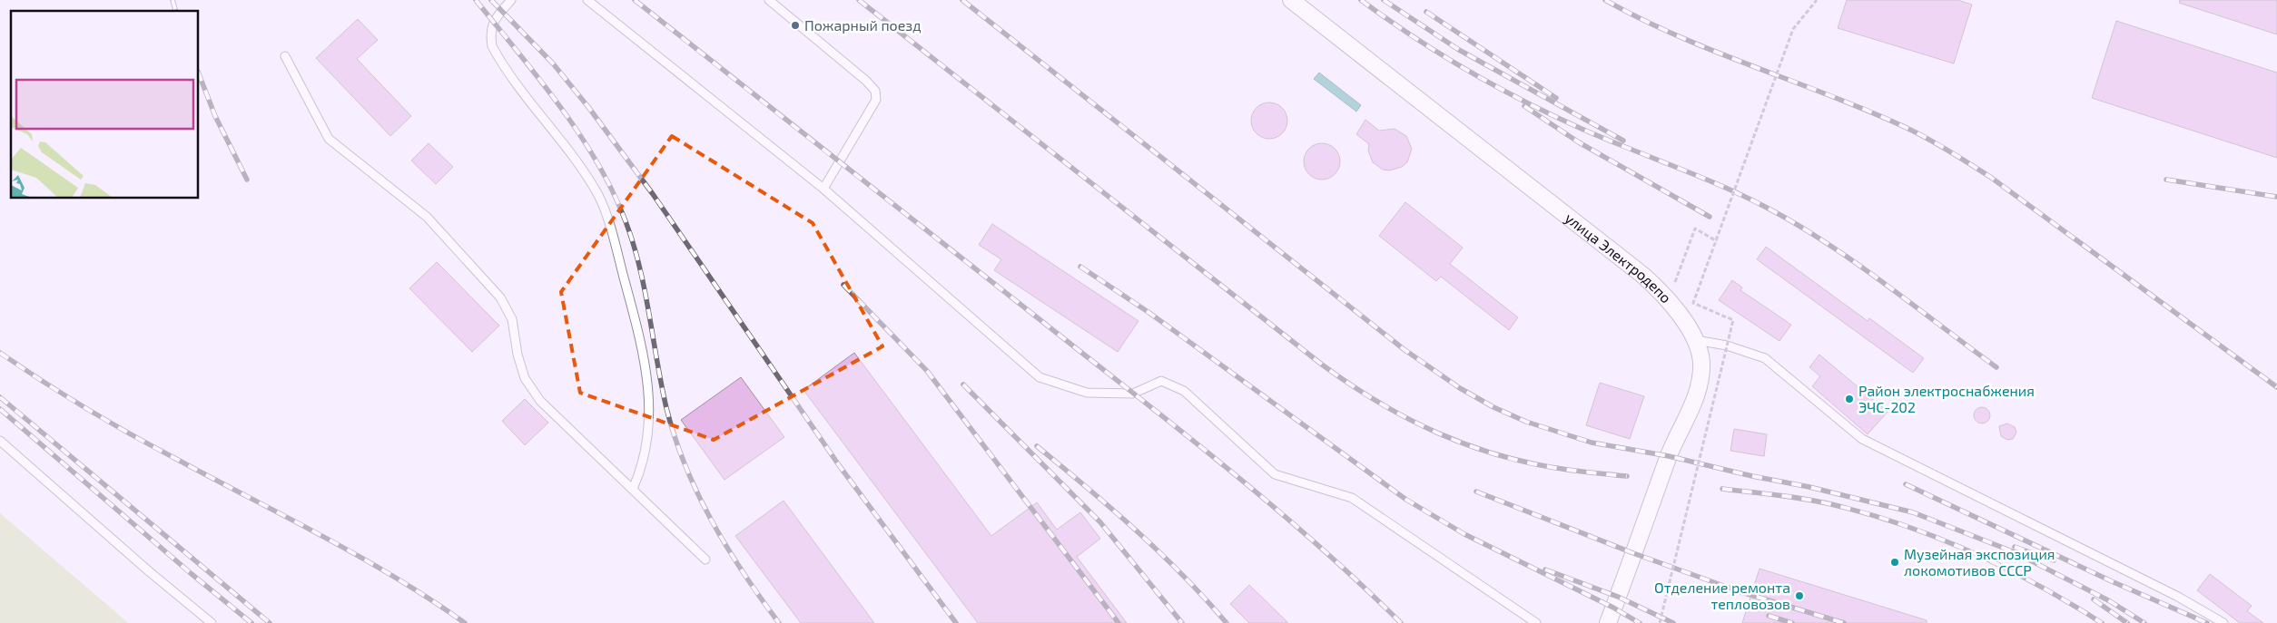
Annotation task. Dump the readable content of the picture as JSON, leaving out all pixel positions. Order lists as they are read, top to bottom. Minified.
{"streets":{"street":["улица Электродепо"]},"places":["Пожарный поезд","Район электроснабжения ЭЧС-202","Музейная экспозиция локомотивов СССР","Отделение ремонта тепловозов"]}
